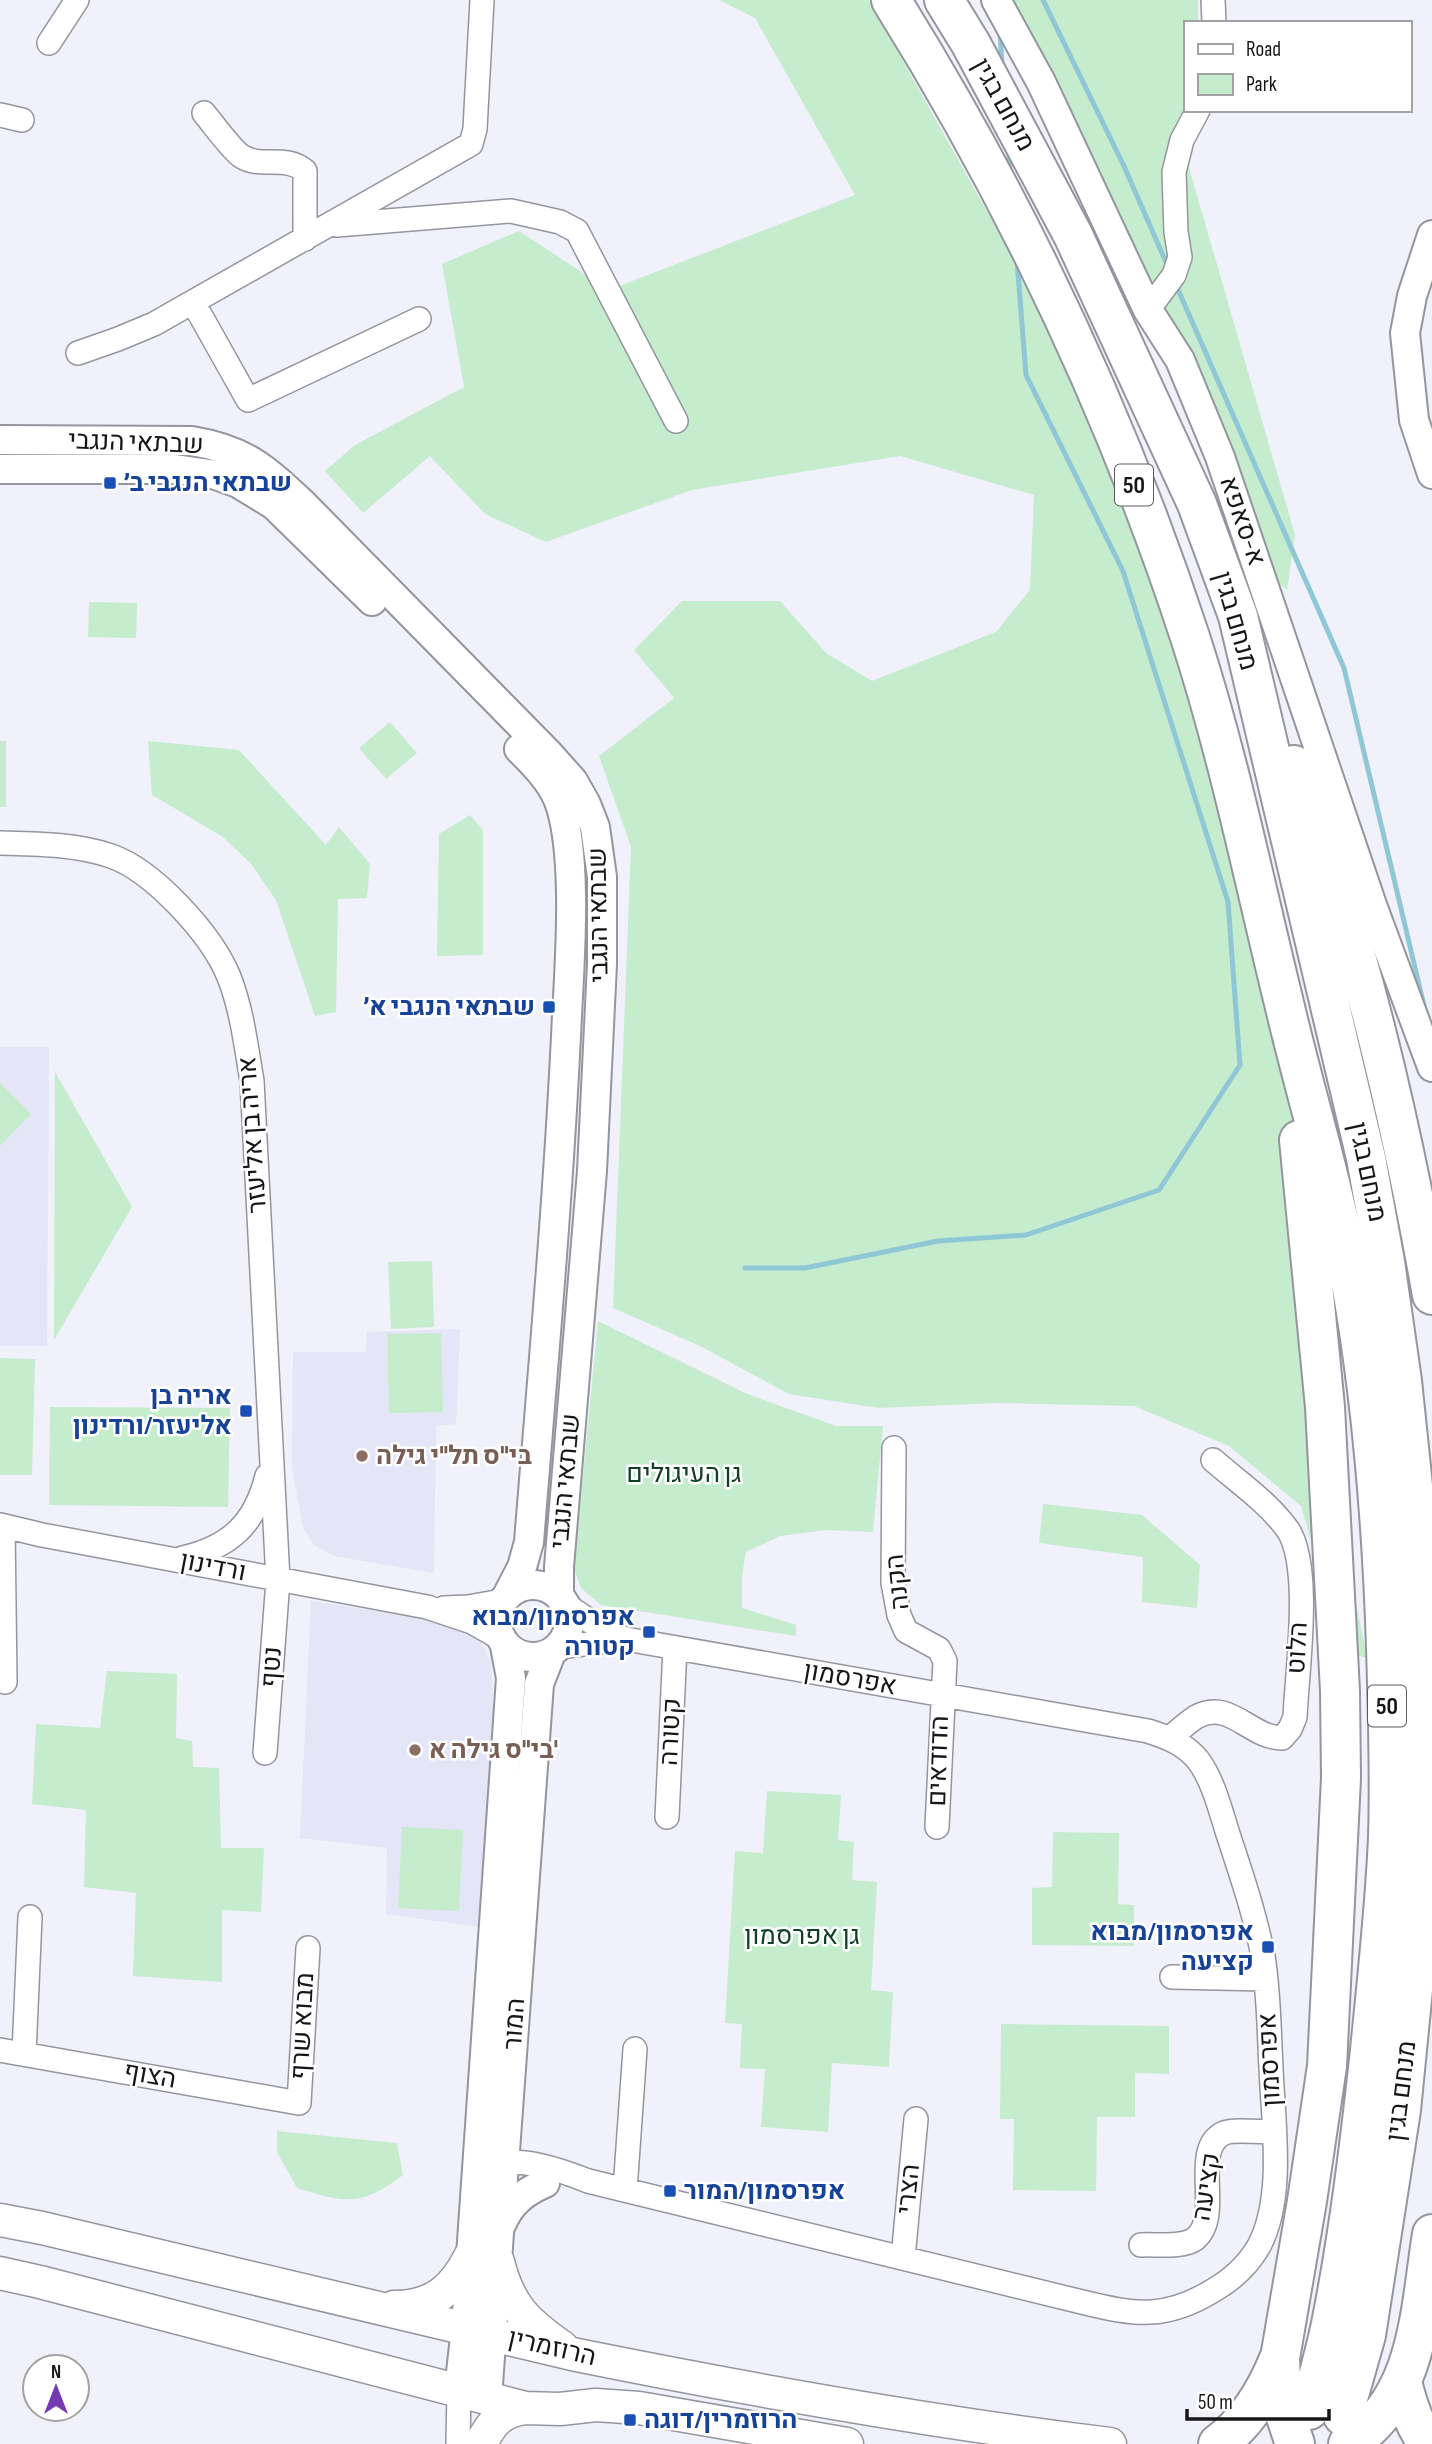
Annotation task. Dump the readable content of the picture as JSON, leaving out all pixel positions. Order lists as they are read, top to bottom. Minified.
{"streets":{"highway":["מנחם בגין","50"],"main road":["הרוזמרין"],"street":["שבתאי הנגבי","א-סאפא","אריה בן אליעזר","ורדינון","הקנה","הלוט","נטף","אפרסמון","קטורה","הדודאים","המור","מבוא שרף","הצוף","קציעה","הצרי"]},"crossings":[["שבתאי הנגבי","ורדינון"],["שבתאי הנגבי","אפרסמון"],["שבתאי הנגבי","המור"],["אריה בן אליעזר","ורדינון"],["אריה בן אליעזר","נטף"],["ורדינון","נטף"],["ורדינון","אפרסמון"],["ורדינון","המור"],["הקנה","אפרסמון"],["הקנה","הדודאים"],["הלוט","אפרסמון"],["אפרסמון","קטורה"],["אפרסמון","הדודאים"],["אפרסמון","המור"],["אפרסמון","קציעה"],["אפרסמון","הצרי"],["המור","הרוזמרין"],["מבוא שרף","הצוף"]],"parks":["גן העיגולים","גן אפרסמון"],"places":{"transit":["שבתאי הנגבי ב׳","שבתאי הנגבי א׳","אריה בן אליעזר/ורדינון","אפרסמון/מבוא קטורה","אפרסמון/מבוא קציעה","אפרסמון/המור","הרוזמרין/דוגה"],"other":["בי\"ס תל\"י גילה","בי\"ס גילה א'"]},"legend":["Road","Park"],"scale_bar":"50 m","north":"top"}
